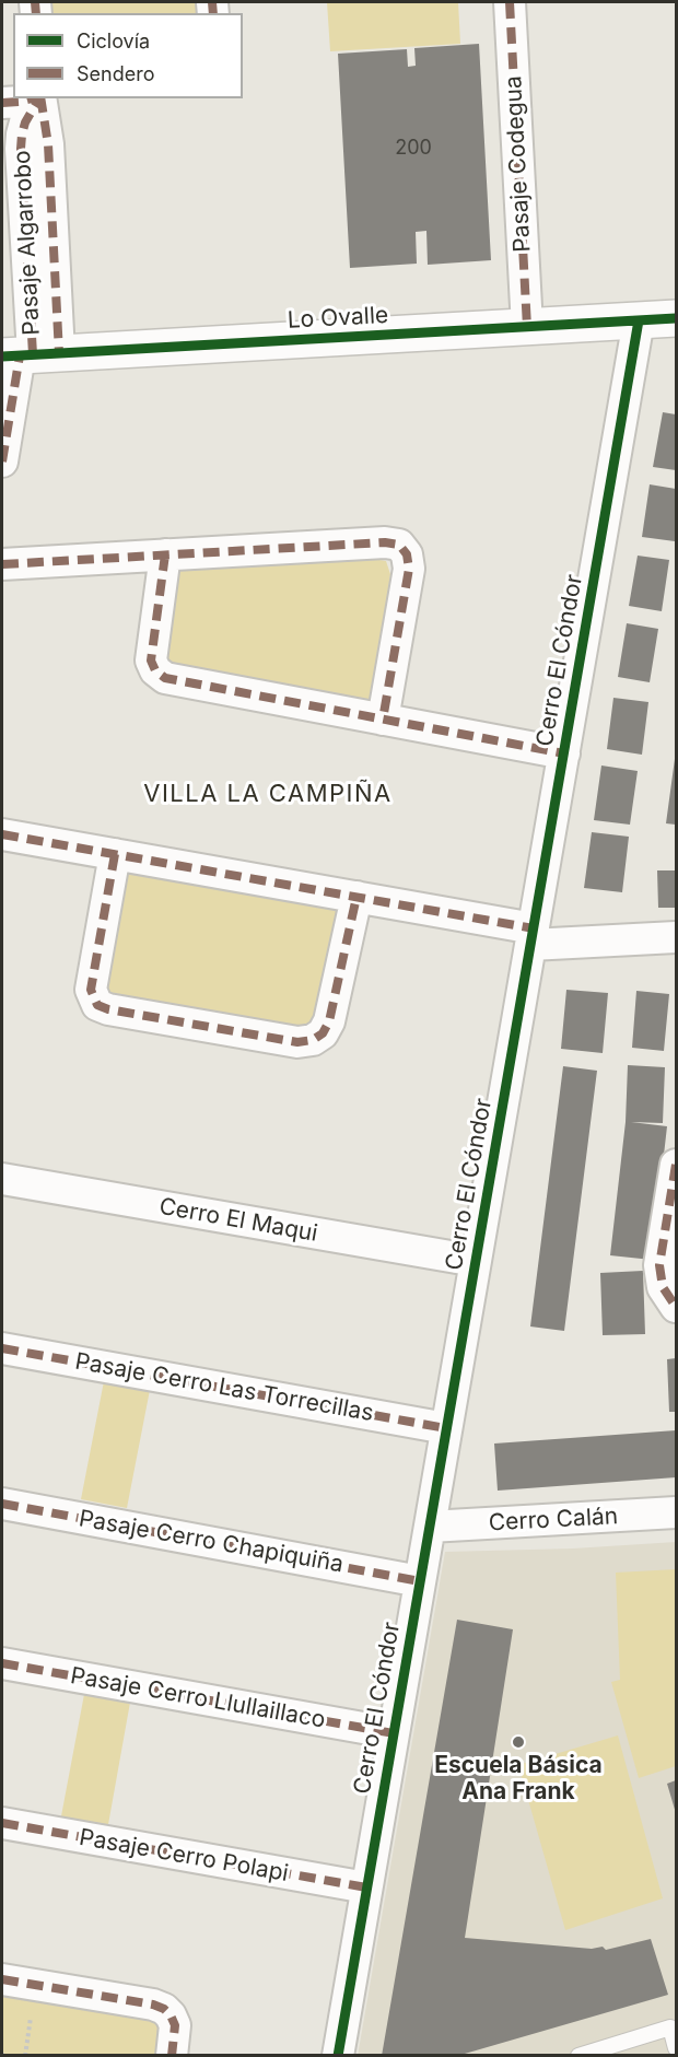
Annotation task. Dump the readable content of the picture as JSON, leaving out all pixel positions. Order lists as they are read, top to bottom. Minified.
{"streets":{"street":["Pasaje Codegua","Pasaje Algarrobo","Lo Ovalle","Cerro El Cóndor","Cerro El Maqui","Pasaje Cerro Las Torrecillas","Cerro Calán","Pasaje Cerro Chapiquiña","Pasaje Cerro Llullaillaco","Pasaje Cerro Polapi"]},"crossings":[["Pasaje Codegua","Lo Ovalle"],["Pasaje Algarrobo","Lo Ovalle"],["Lo Ovalle","Cerro El Cóndor"],["Cerro El Cóndor","Cerro El Maqui"],["Cerro El Cóndor","Pasaje Cerro Las Torrecillas"],["Cerro El Cóndor","Cerro Calán"],["Cerro El Cóndor","Pasaje Cerro Chapiquiña"],["Cerro El Cóndor","Pasaje Cerro Llullaillaco"],["Cerro El Cóndor","Pasaje Cerro Polapi"]],"districts":["VILLA LA CAMPIÑA"],"places":["Escuela Básica Ana Frank"],"house_numbers":["200"],"legend":["Ciclovía","Sendero"]}
